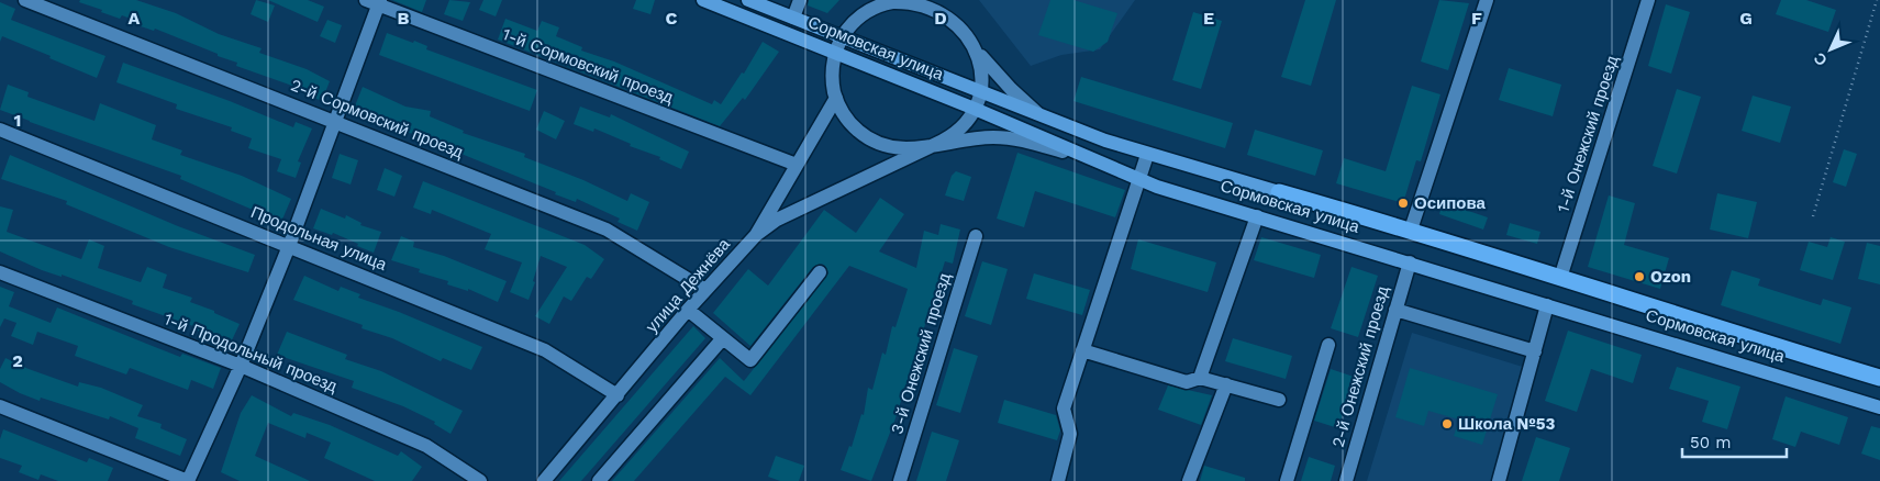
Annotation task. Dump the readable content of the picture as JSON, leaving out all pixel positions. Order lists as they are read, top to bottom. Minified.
{"streets":{"highway":["Сормовская улица"],"street":["1-й Сормовский проезд","2-й Сормовский проезд","1-й Онежский проезд","Продольная улица","улица Дежнёва","1-й Продольный проезд","3-й Онежский проезд","2-й Онежский проезд"]},"crossings":[["Сормовская улица","1-й Онежский проезд"],["Сормовская улица","2-й Онежский проезд"],["1-й Сормовский проезд","улица Дежнёва"],["2-й Сормовский проезд","улица Дежнёва"],["Продольная улица","улица Дежнёва"]],"places":["Осипова","Ozon","Школа №53"],"scale_bar":"50 m","north":"bottom left","grid":{"columns":["A","B","C","D","E","F","G"],"rows":["1","2"]}}
